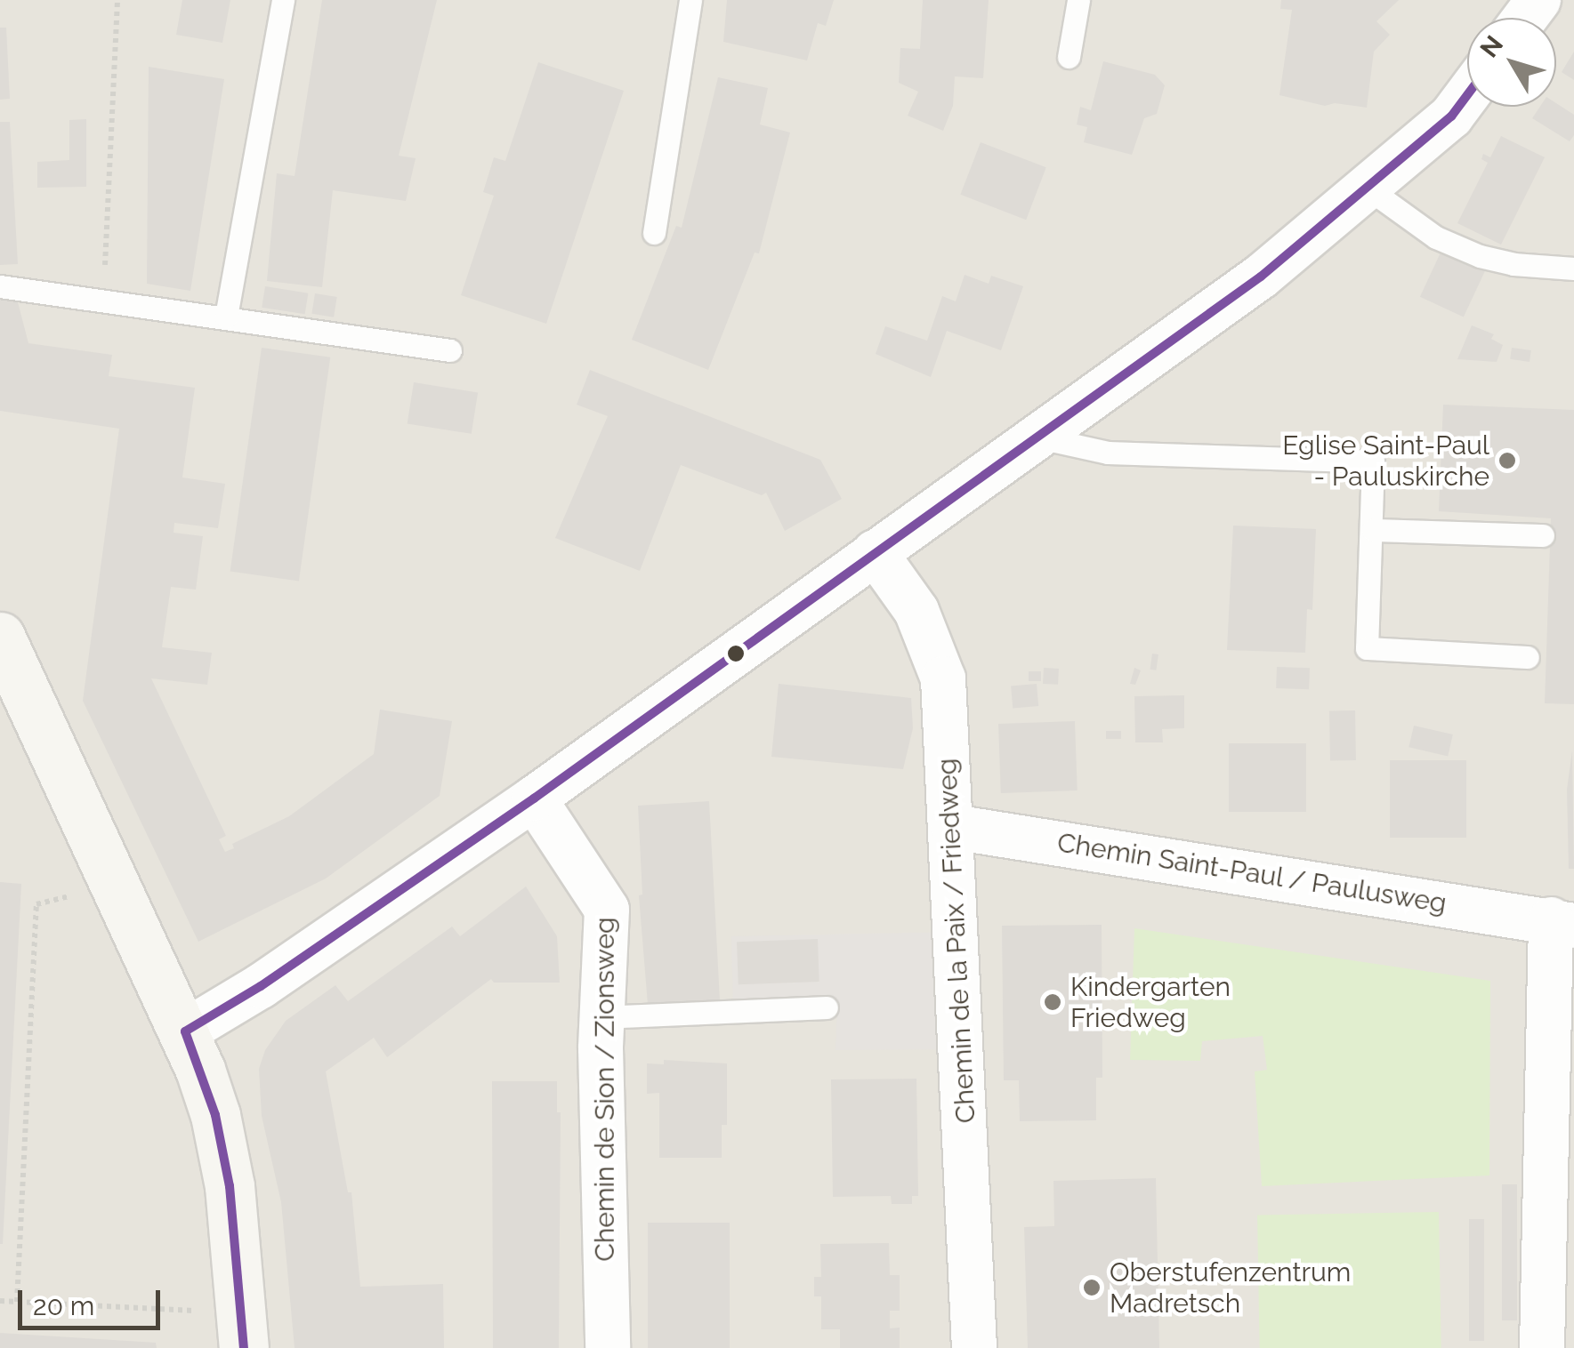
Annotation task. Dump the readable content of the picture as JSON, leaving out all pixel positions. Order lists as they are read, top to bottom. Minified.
{"streets":{"street":["Chemin Saint-Paul / Paulusweg","Chemin de la Paix / Friedweg","Chemin de Sion / Zionsweg"]},"crossings":[["Chemin Saint-Paul / Paulusweg","Chemin de la Paix / Friedweg"]],"places":["Eglise Saint-Paul - Pauluskirche","Kindergarten Friedweg","Oberstufenzentrum Madretsch"],"scale_bar":"20 m","north":"top left"}
